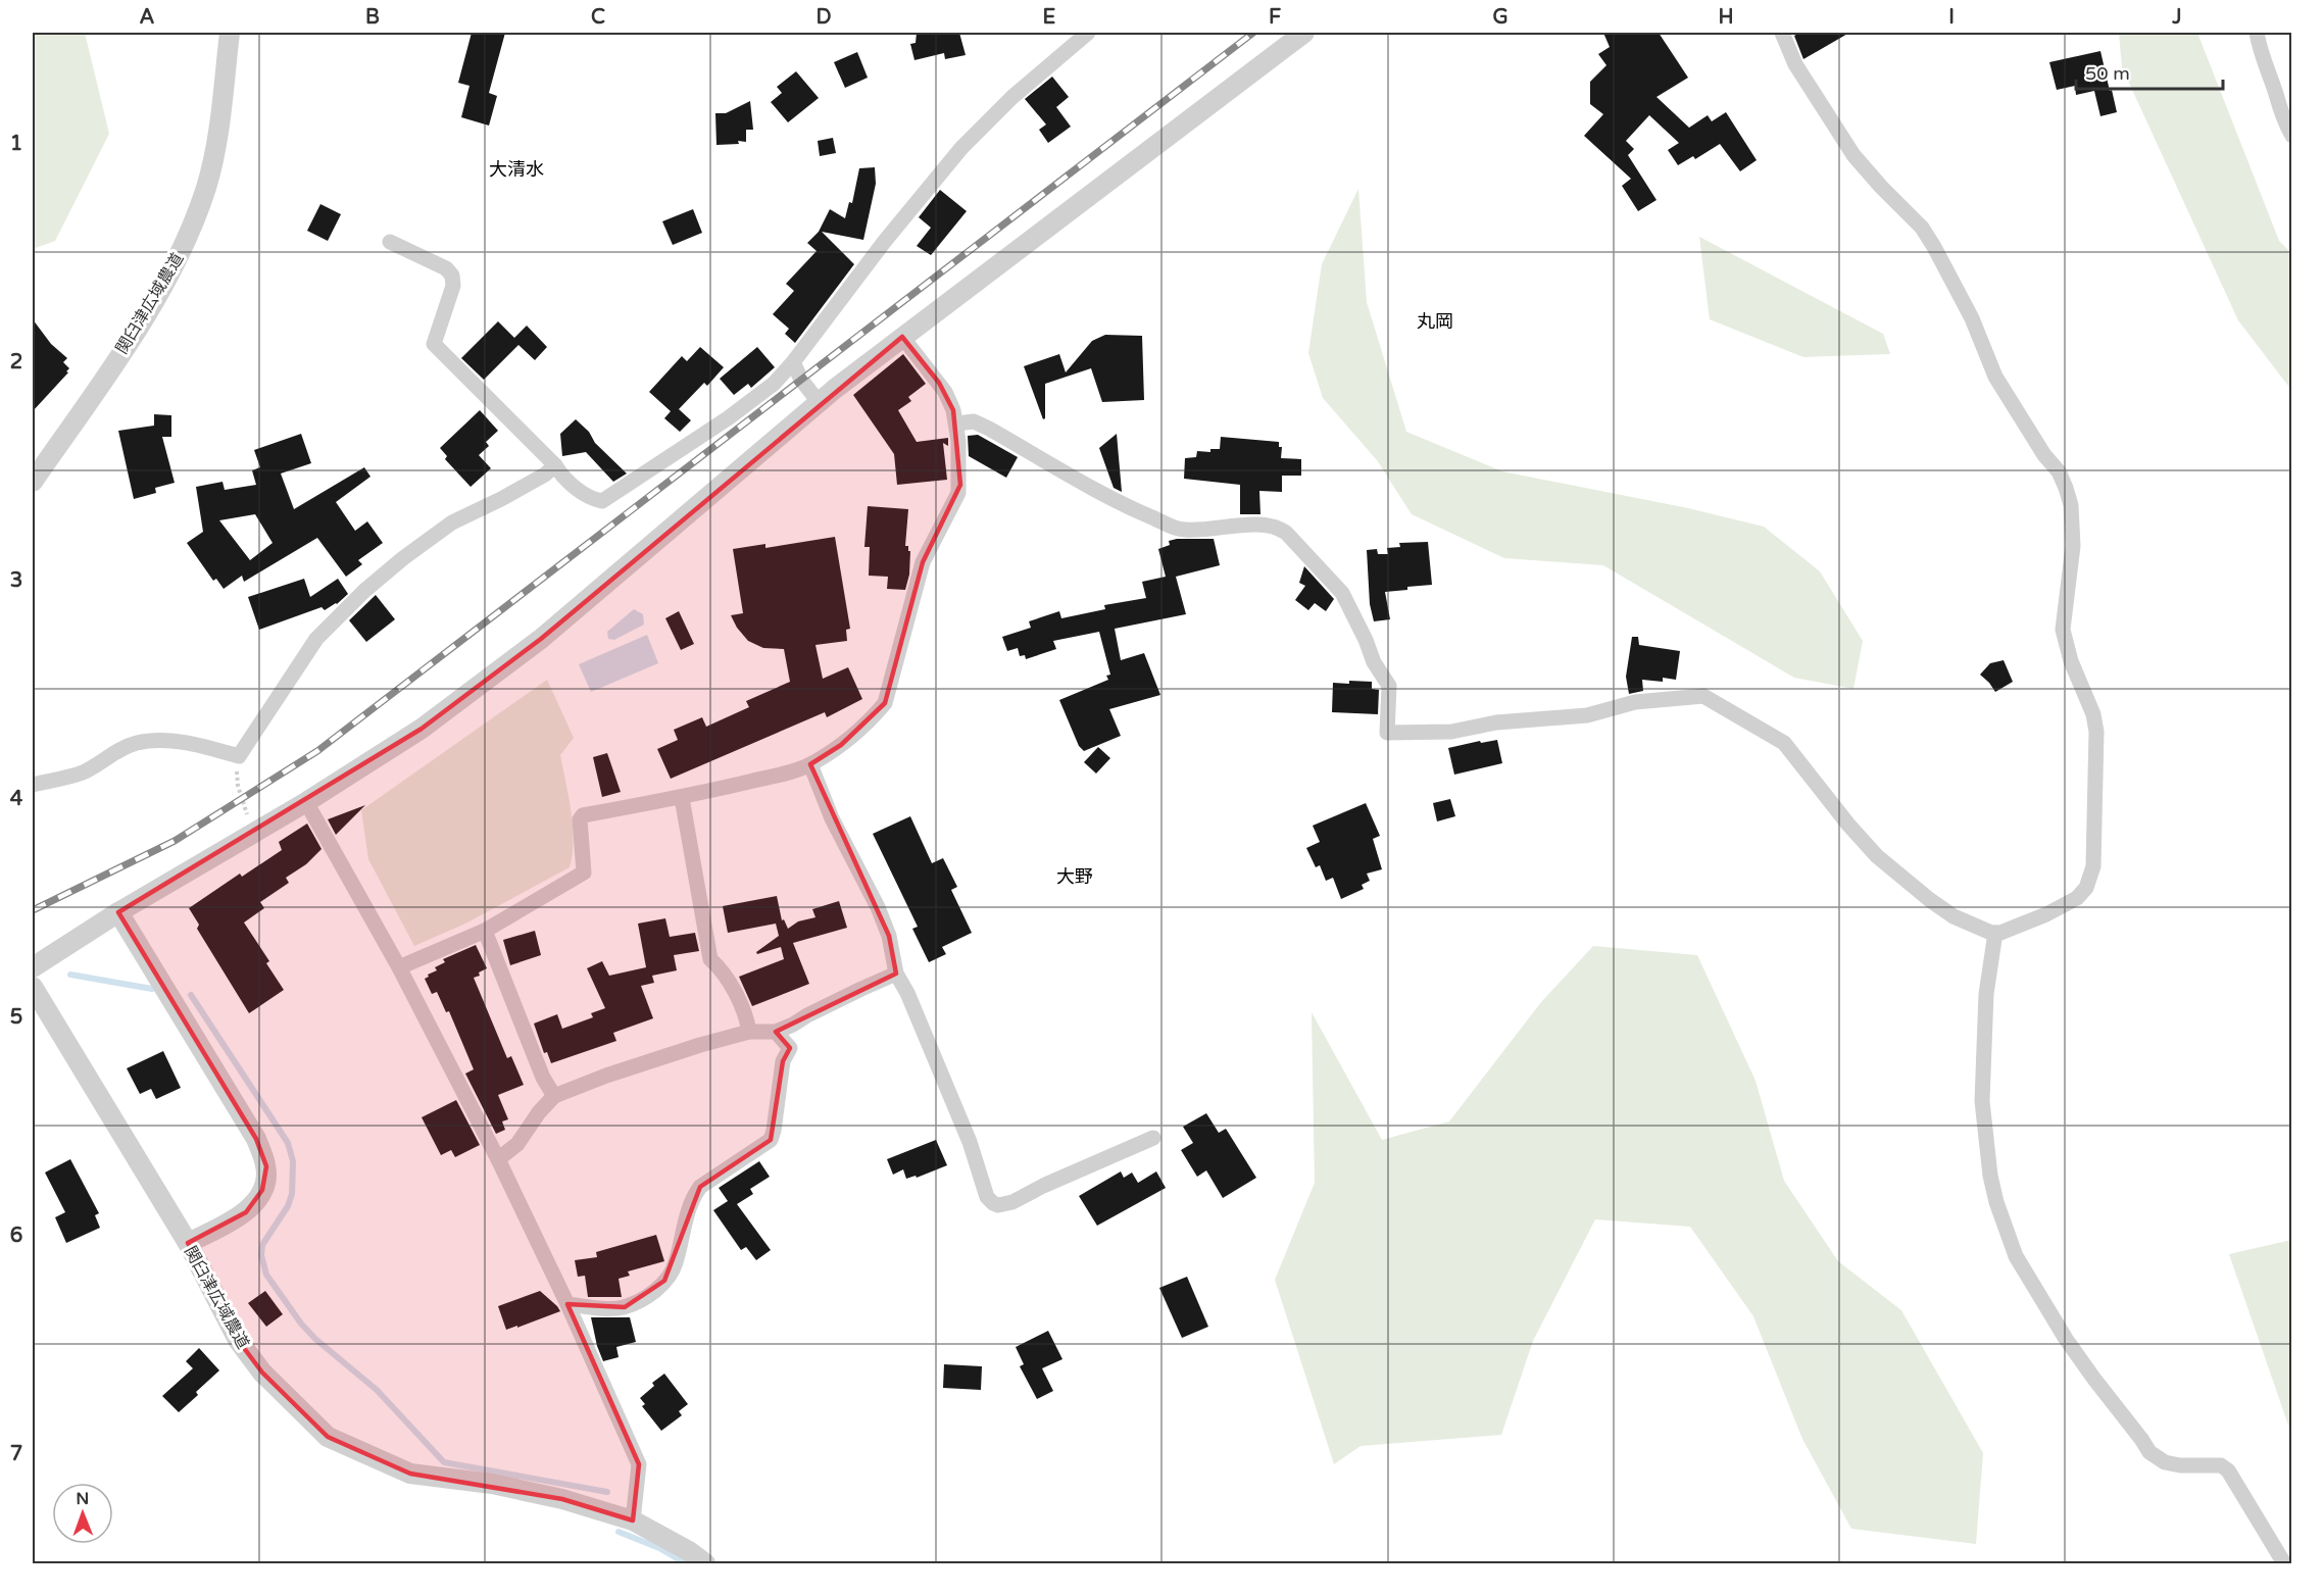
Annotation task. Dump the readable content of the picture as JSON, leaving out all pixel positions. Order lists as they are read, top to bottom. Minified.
{"streets":{"street":["関臼津広域農道"]},"districts":["大清水","丸岡","大野"],"scale_bar":"50 m","north":"top","grid":{"columns":["A","B","C","D","E","F","G","H","I","J"],"rows":["1","2","3","4","5","6","7"]}}
